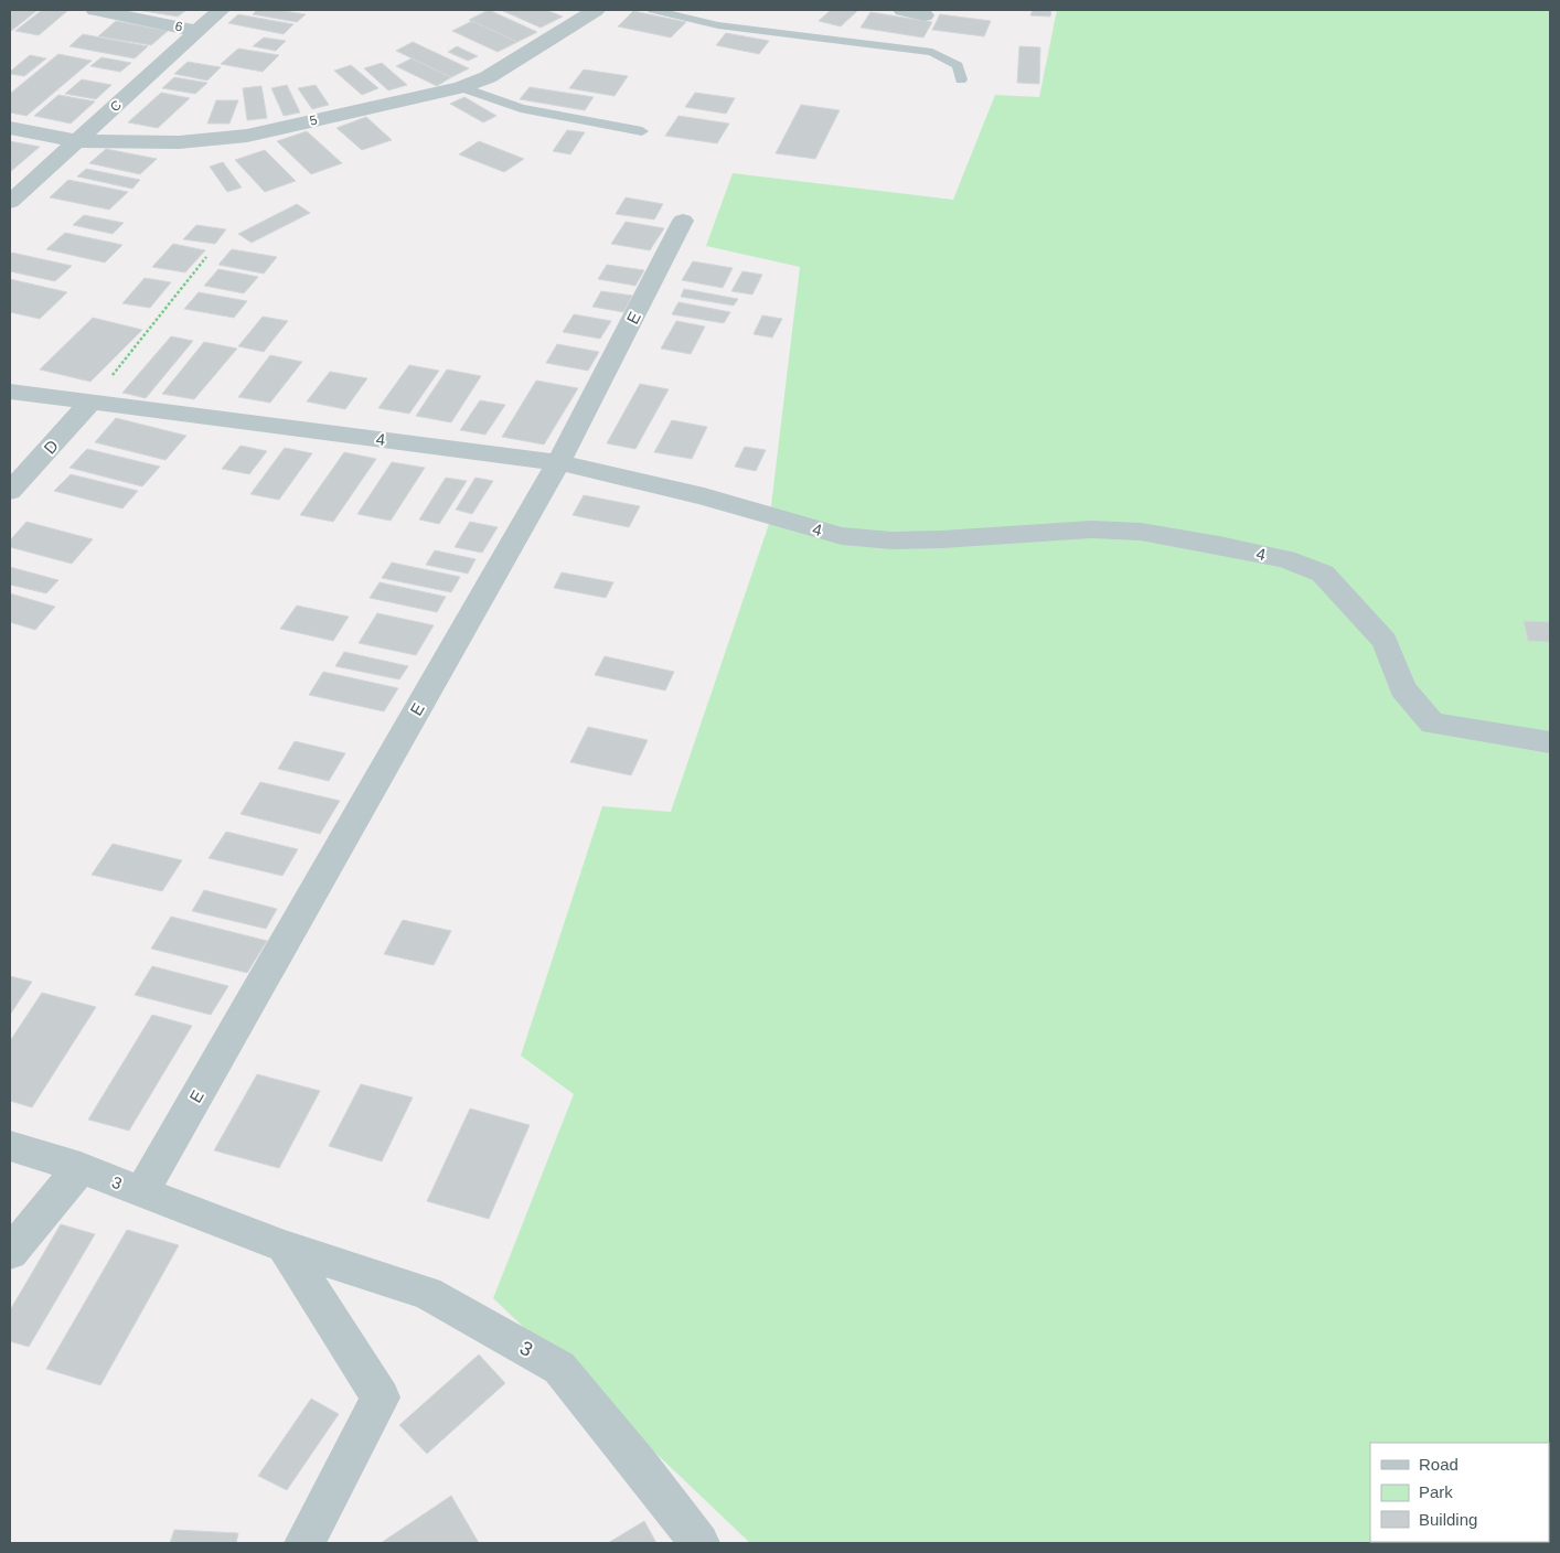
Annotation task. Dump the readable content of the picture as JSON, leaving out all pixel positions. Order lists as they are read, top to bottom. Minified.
{"streets":{"street":["6","C","5","E","4","D","3"]},"crossings":[["6","C"],["C","5"],["E","4"],["E","3"],["4","D"]],"legend":["Road","Park","Building"]}
